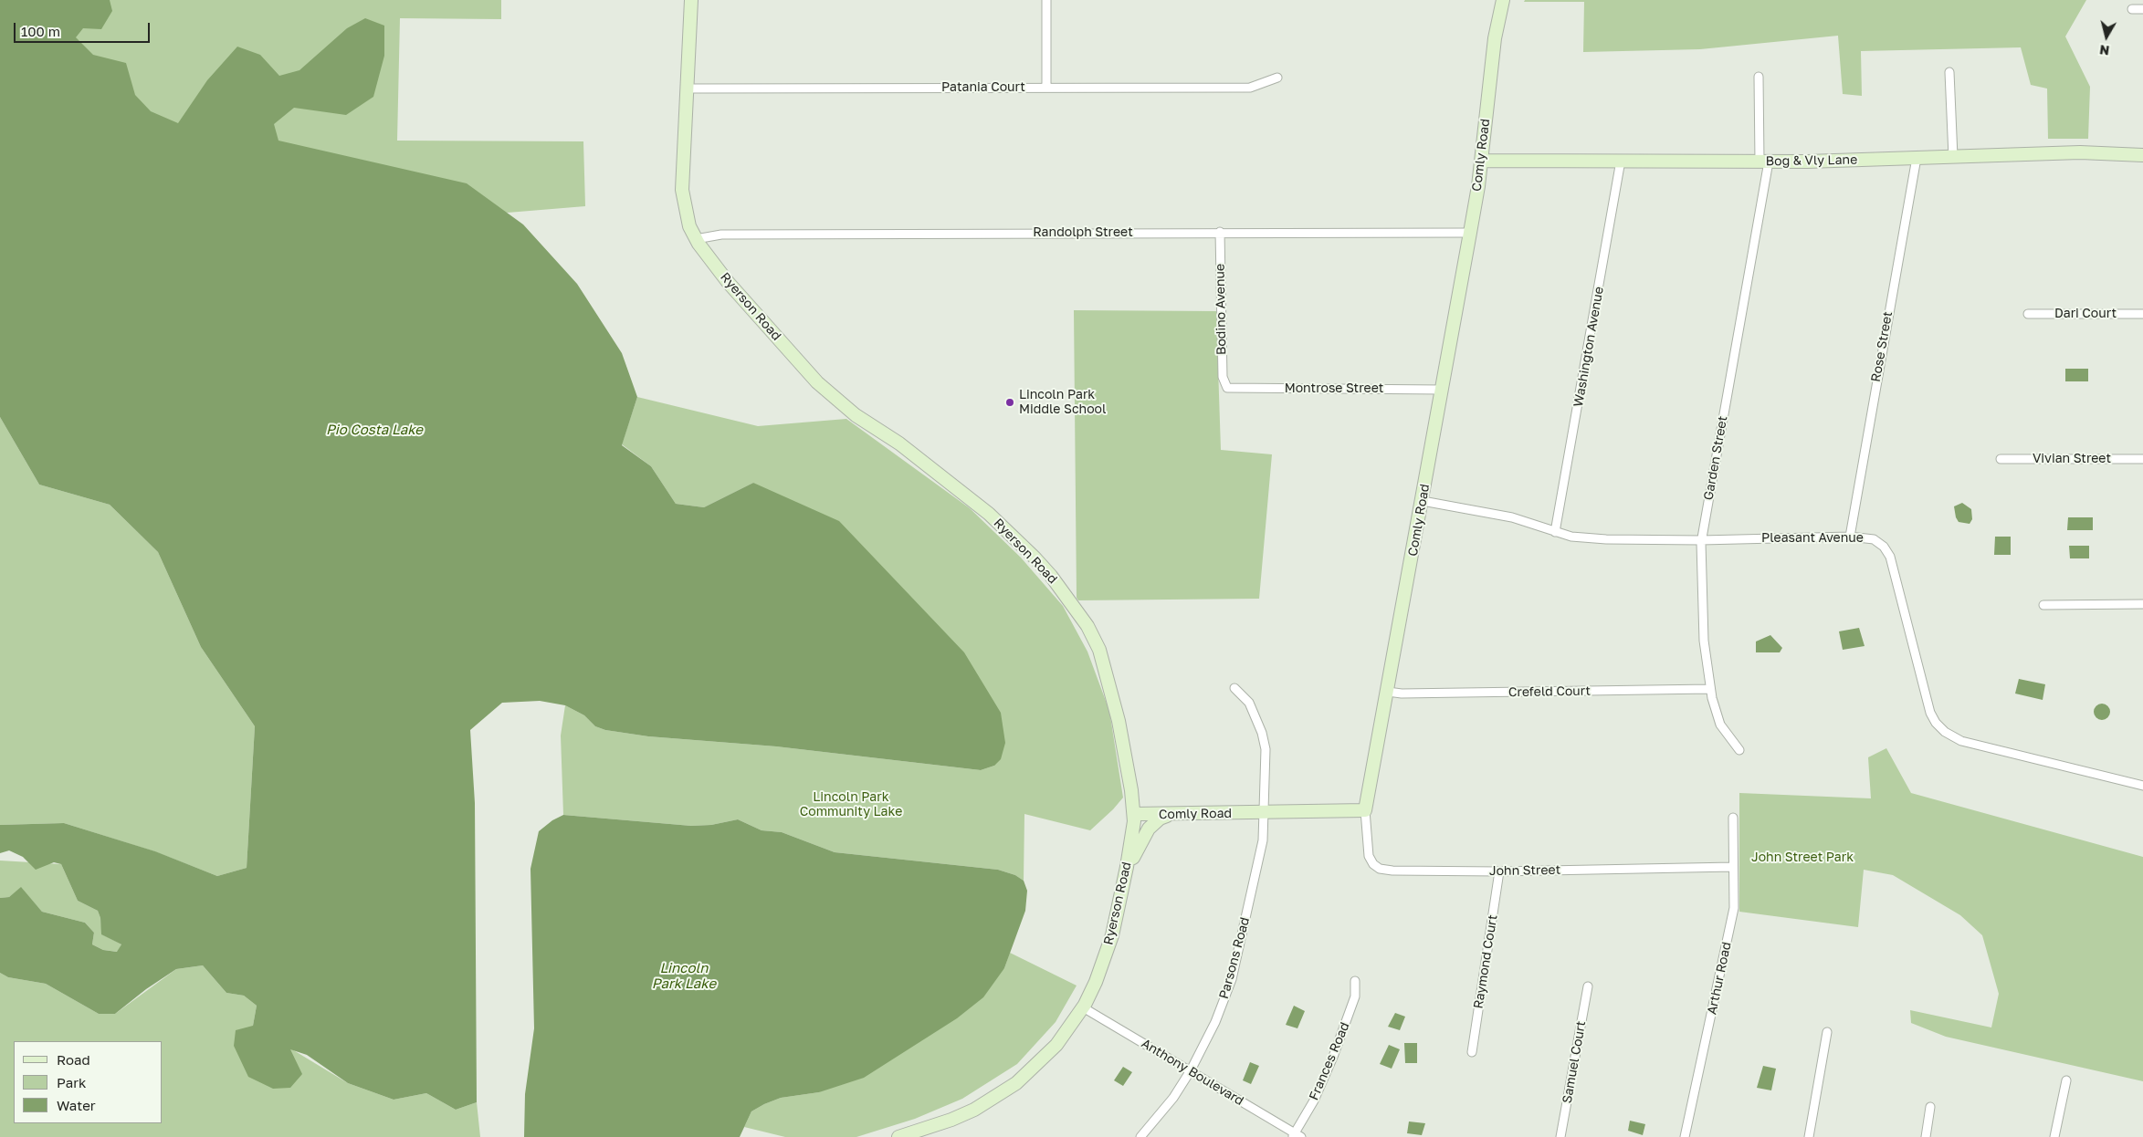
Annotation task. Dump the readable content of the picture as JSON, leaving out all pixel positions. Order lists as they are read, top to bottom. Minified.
{"streets":{"street":["Patania Court","Comly Road","Bog & Vly Lane","Randolph Street","Ryerson Road","Bodino Avenue","Dari Court","Washington Avenue","Rose Street","Montrose Street","Garden Street","Vivian Street","Pleasant Avenue","Crefeld Court","John Street","Parsons Road","Raymond Court","Arthur Road","Frances Road","Samuel Court","Anthony Boulevard"]},"crossings":[["Patania Court","Ryerson Road"],["Comly Road","Bog & Vly Lane"],["Comly Road","Randolph Street"],["Comly Road","Ryerson Road"],["Comly Road","Montrose Street"],["Comly Road","Pleasant Avenue"],["Comly Road","Crefeld Court"],["Comly Road","John Street"],["Comly Road","Parsons Road"],["Bog & Vly Lane","Washington Avenue"],["Bog & Vly Lane","Rose Street"],["Bog & Vly Lane","Garden Street"],["Randolph Street","Ryerson Road"],["Randolph Street","Bodino Avenue"],["Ryerson Road","Anthony Boulevard"],["Bodino Avenue","Montrose Street"],["Washington Avenue","Pleasant Avenue"],["Rose Street","Pleasant Avenue"],["Garden Street","Pleasant Avenue"],["Garden Street","Crefeld Court"],["John Street","Raymond Court"],["John Street","Arthur Road"],["Parsons Road","Anthony Boulevard"],["Frances Road","Anthony Boulevard"]],"water":["Pio Costa Lake","Lincoln Park Lake"],"parks":["Lincoln Park Community Lake","John Street Park"],"places":["Lincoln Park Middle School"],"legend":["Road","Park","Water"],"scale_bar":"100 m","north":"bottom"}
